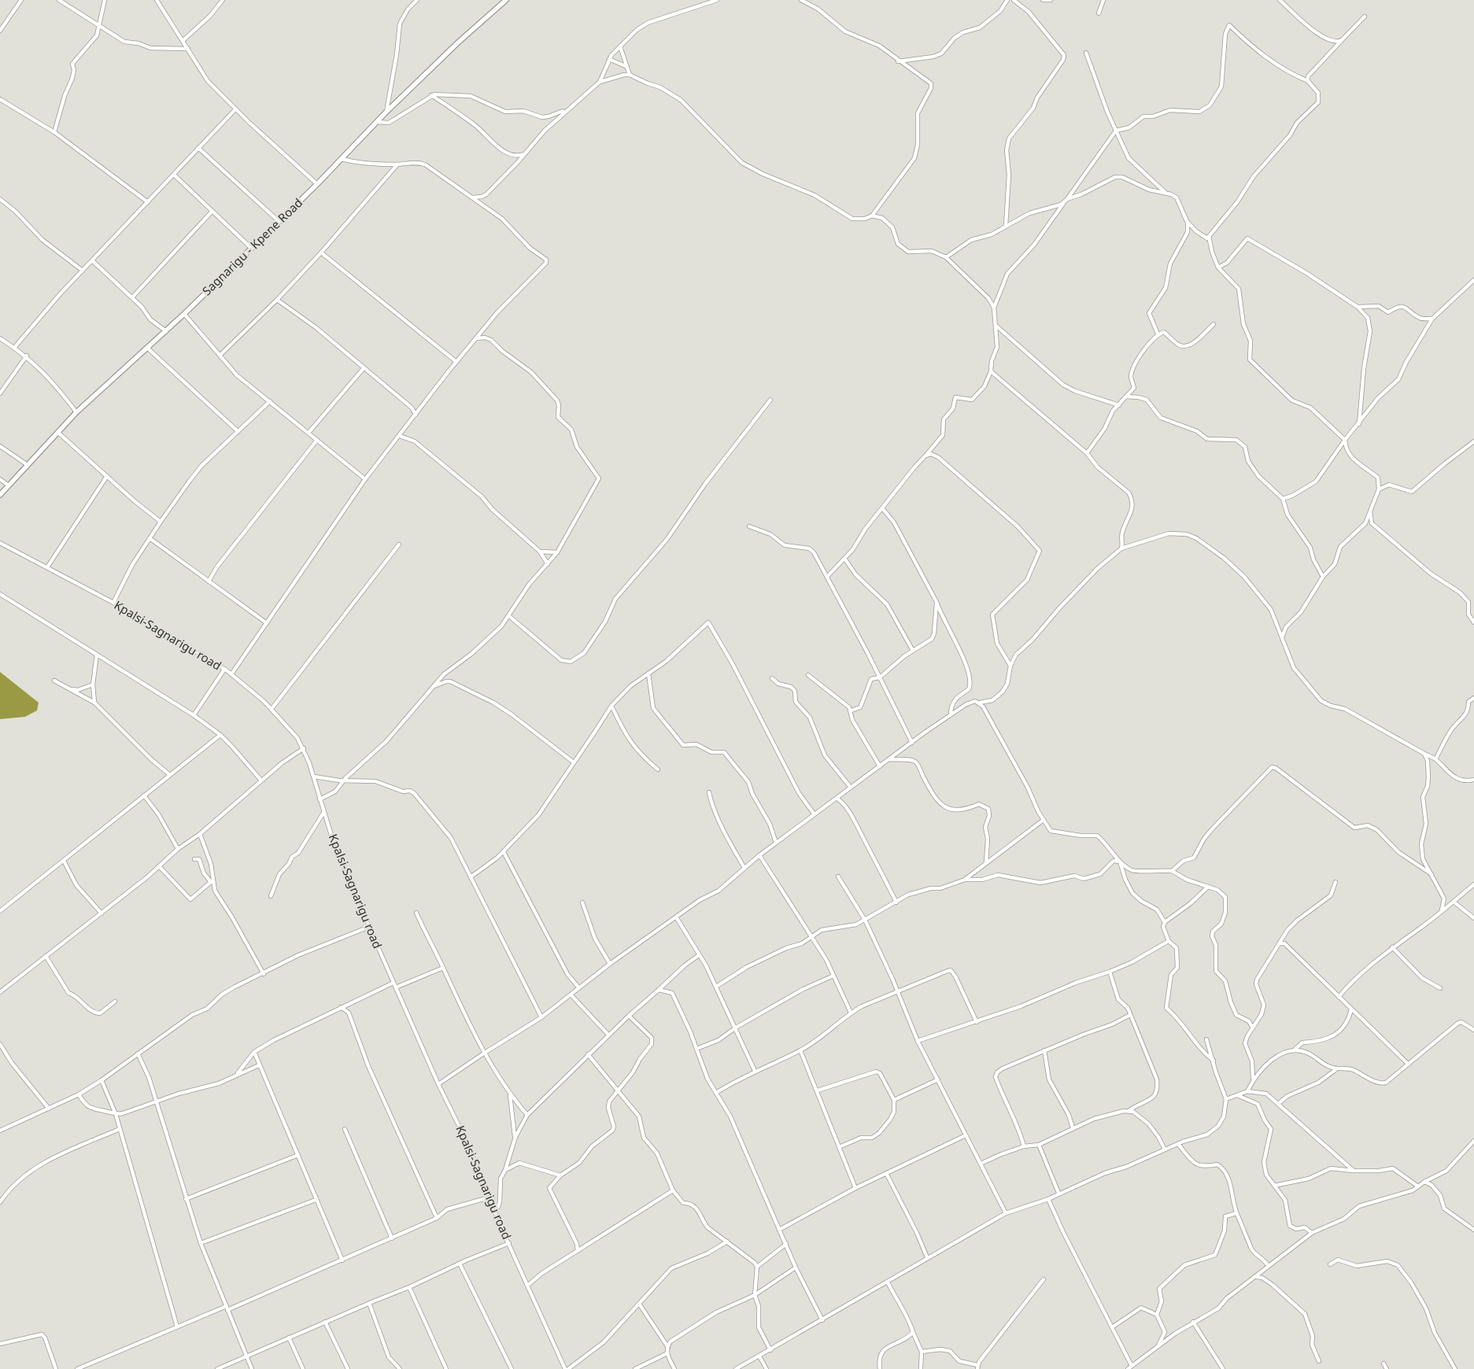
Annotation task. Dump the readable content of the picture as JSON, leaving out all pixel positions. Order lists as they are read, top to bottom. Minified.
{"streets":{"street":["Sagnarigu - Kpene Road","Kpalsi-Sagnarigu road"]}}
